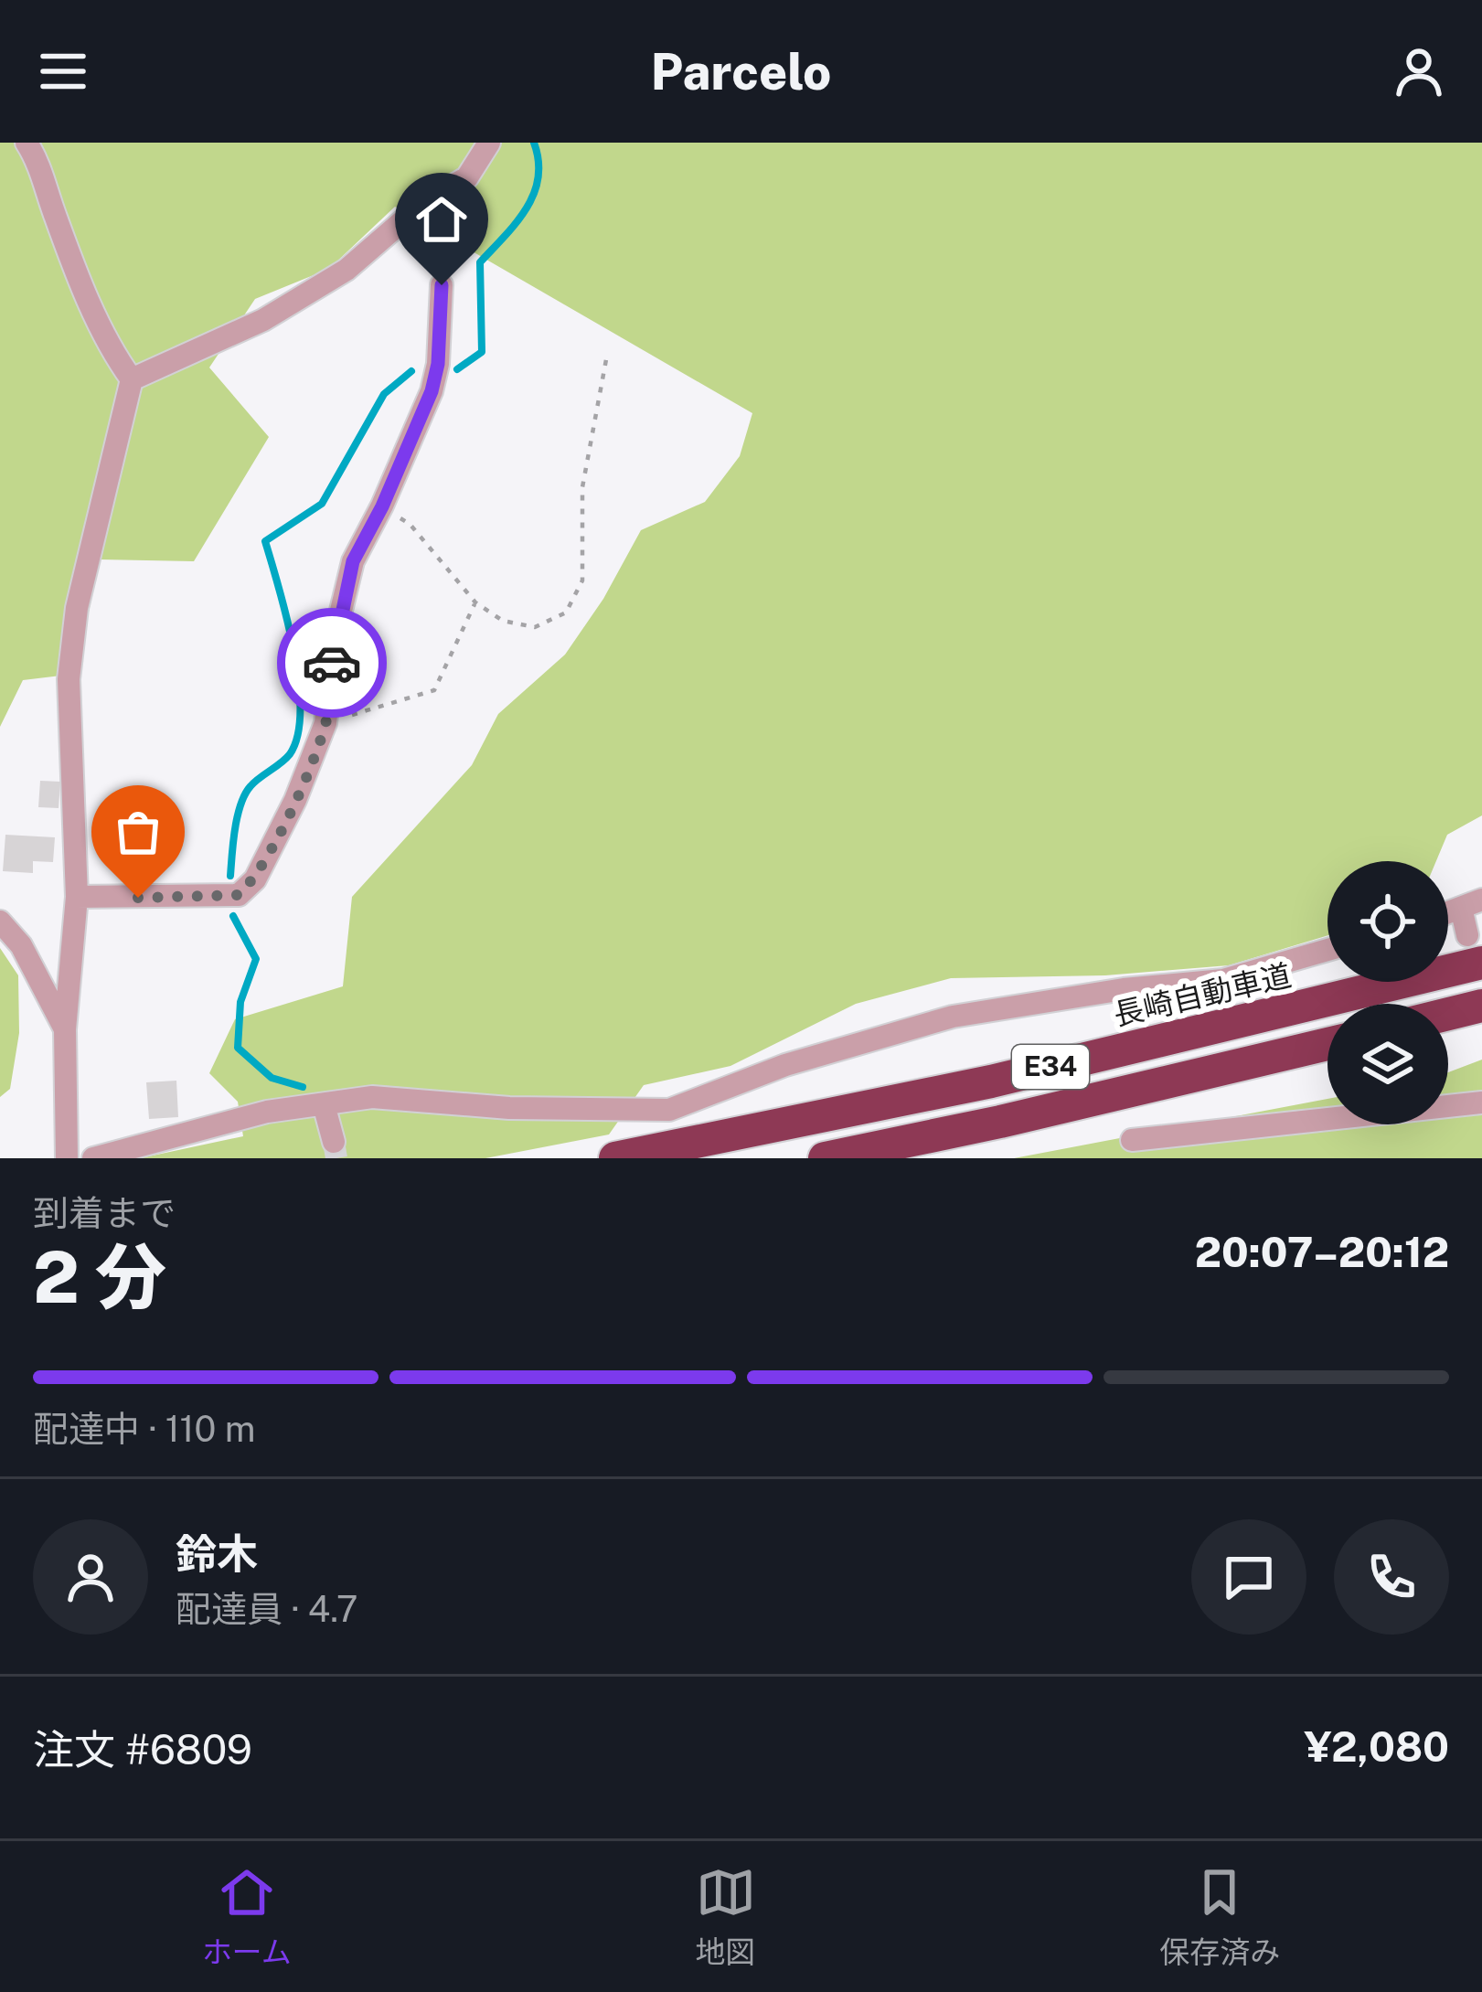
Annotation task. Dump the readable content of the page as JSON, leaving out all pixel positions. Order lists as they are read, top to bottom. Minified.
{"streets":{"highway":["長崎自動車道","E34"]},"page":{"header":"Parcelo","heading":["2 分","到着まで","20:07–20:12"],"panel":["鈴木","配達員 · 4.7","注文 #6809","¥2,080"],"bar":"配達中 · 110 m","tabs":["ホーム","地図","保存済み"]}}
